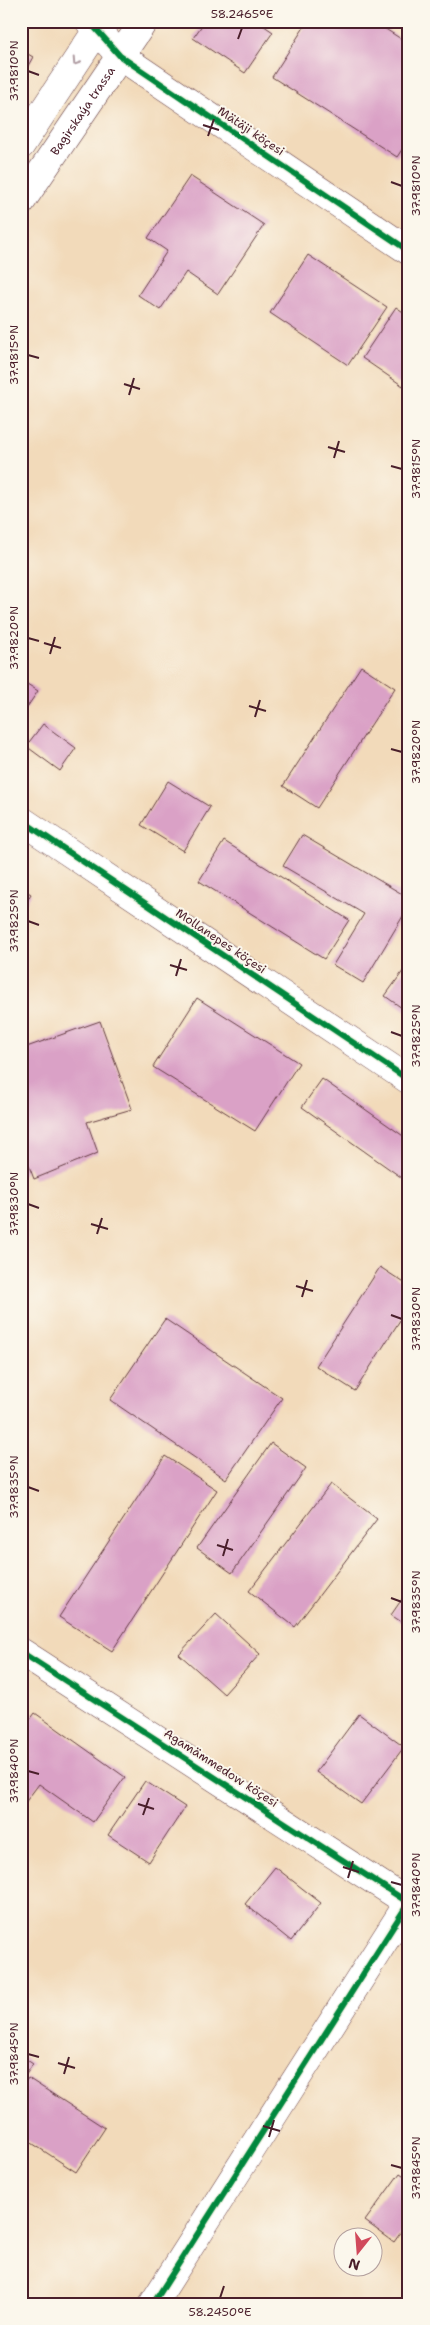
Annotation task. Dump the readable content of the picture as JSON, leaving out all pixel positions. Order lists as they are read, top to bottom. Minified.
{"streets":{"street":["Bagirskaýa trassa","Mätäji köçesi","Mollanepes köçesi","Agamämmedow köçesi"]},"crossings":[["Bagirskaýa trassa","Mätäji köçesi"]],"north":"bottom","coordinates":["58.2465°E","37.9810°N","37.9815°N","37.9820°N","37.9825°N","37.9830°N","37.9835°N","37.9840°N","37.9845°N","58.2450°E"]}
